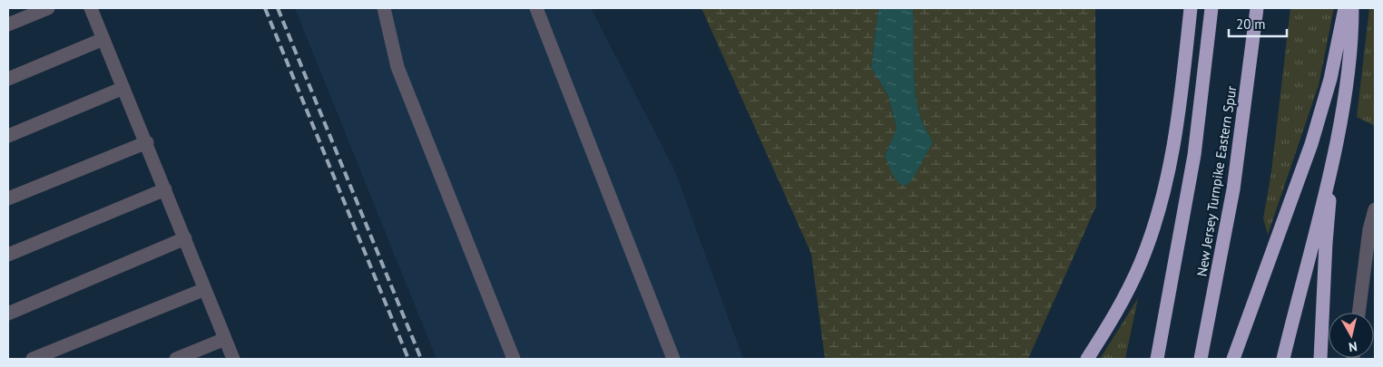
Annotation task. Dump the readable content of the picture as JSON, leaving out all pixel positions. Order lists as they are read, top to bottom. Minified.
{"streets":{"highway":["New Jersey Turnpike Eastern Spur"]},"scale_bar":"20 m","north":"bottom"}
